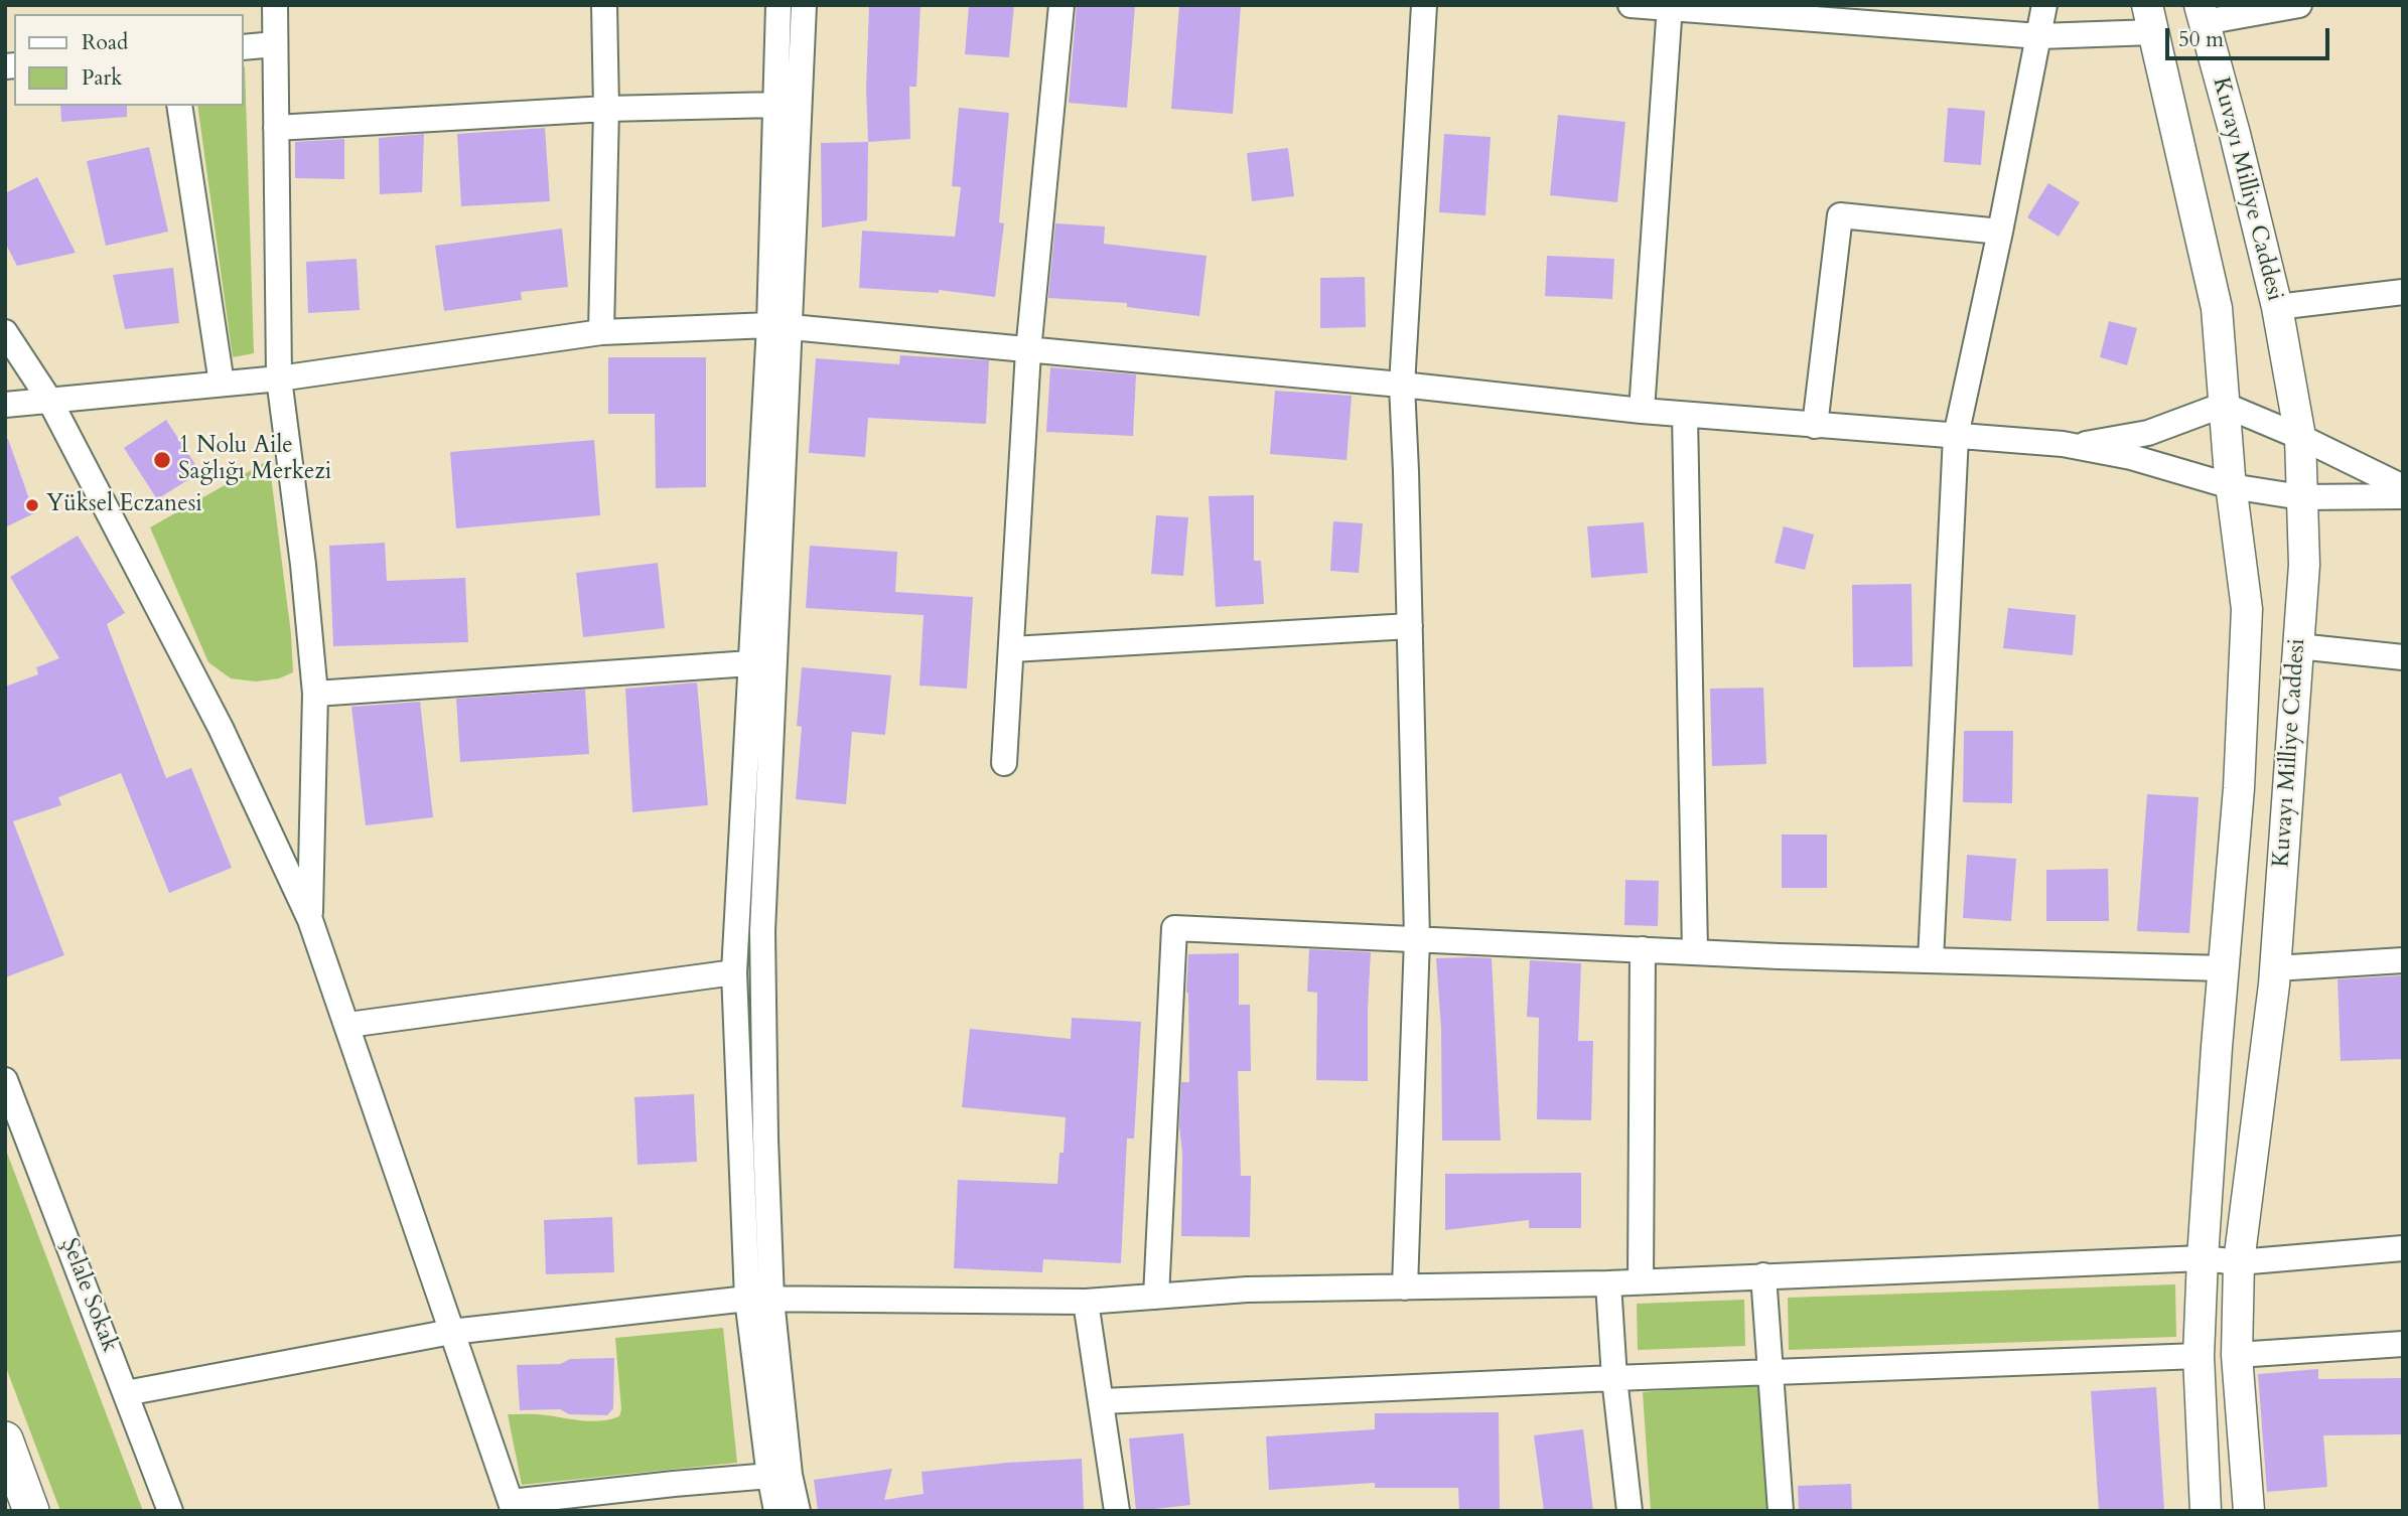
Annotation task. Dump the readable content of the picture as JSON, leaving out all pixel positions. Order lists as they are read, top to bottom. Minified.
{"streets":{"main road":["Kuvayı Milliye Caddesi"],"street":["Şelale Sokak"]},"places":["1 Nolu Aile Sağlığı Merkezi","Yüksel Eczanesi"],"legend":["Road","Park"],"scale_bar":"50 m"}
